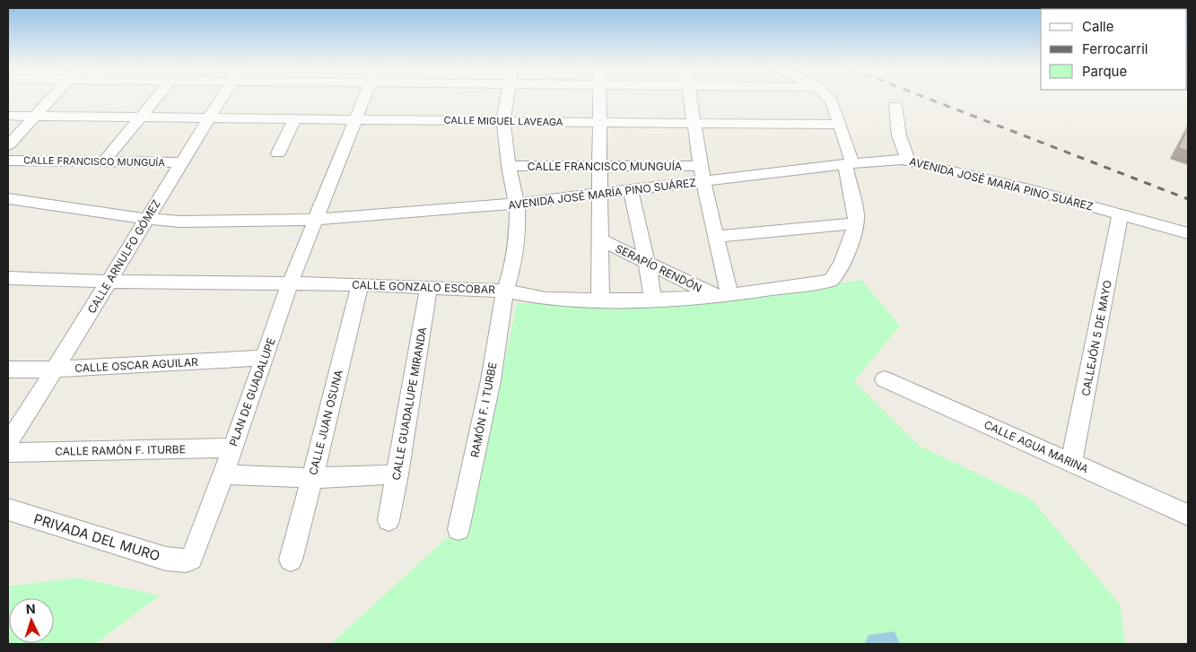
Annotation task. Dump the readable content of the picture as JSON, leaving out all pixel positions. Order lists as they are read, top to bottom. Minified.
{"streets":{"street":["CALLE MIGUEL LAVEAGA","CALLE FRANCISCO MUNGUÍA","AVENIDA JOSÉ MARÍA PINO SUÁREZ","CALLE ARNULFO GÓMEZ","SERAPÍO RENDÓN","CALLE GONZALO ESCOBAR","CALLEJÓN 5 DE MAYO","CALLE OSCAR AGUILAR","PLAN DE GUADALUPE","CALLE GUADALUPE MIRANDA","RAMÓN F. I TURBE","CALLE JUAN OSUNA","CALLE AGUA MARINA","CALLE RAMÓN F. ITURBE","PRIVADA DEL MURO"]},"crossings":[["CALLE MIGUEL LAVEAGA","CALLE ARNULFO GÓMEZ"],["CALLE MIGUEL LAVEAGA","PLAN DE GUADALUPE"],["CALLE MIGUEL LAVEAGA","RAMÓN F. I TURBE"],["CALLE FRANCISCO MUNGUÍA","AVENIDA JOSÉ MARÍA PINO SUÁREZ"],["CALLE FRANCISCO MUNGUÍA","CALLE ARNULFO GÓMEZ"],["CALLE FRANCISCO MUNGUÍA","RAMÓN F. I TURBE"],["AVENIDA JOSÉ MARÍA PINO SUÁREZ","CALLE ARNULFO GÓMEZ"],["AVENIDA JOSÉ MARÍA PINO SUÁREZ","CALLEJÓN 5 DE MAYO"],["AVENIDA JOSÉ MARÍA PINO SUÁREZ","PLAN DE GUADALUPE"],["AVENIDA JOSÉ MARÍA PINO SUÁREZ","RAMÓN F. I TURBE"],["CALLE ARNULFO GÓMEZ","CALLE GONZALO ESCOBAR"],["CALLE ARNULFO GÓMEZ","CALLE OSCAR AGUILAR"],["SERAPÍO RENDÓN","CALLE GONZALO ESCOBAR"],["CALLE GONZALO ESCOBAR","PLAN DE GUADALUPE"],["CALLE GONZALO ESCOBAR","CALLE GUADALUPE MIRANDA"],["CALLE GONZALO ESCOBAR","RAMÓN F. I TURBE"],["CALLE GONZALO ESCOBAR","CALLE JUAN OSUNA"],["CALLEJÓN 5 DE MAYO","CALLE AGUA MARINA"],["CALLE OSCAR AGUILAR","PLAN DE GUADALUPE"],["PLAN DE GUADALUPE","CALLE RAMÓN F. ITURBE"],["PLAN DE GUADALUPE","PRIVADA DEL MURO"]],"legend":["Calle","Ferrocarril","Parque"],"north":"top"}
